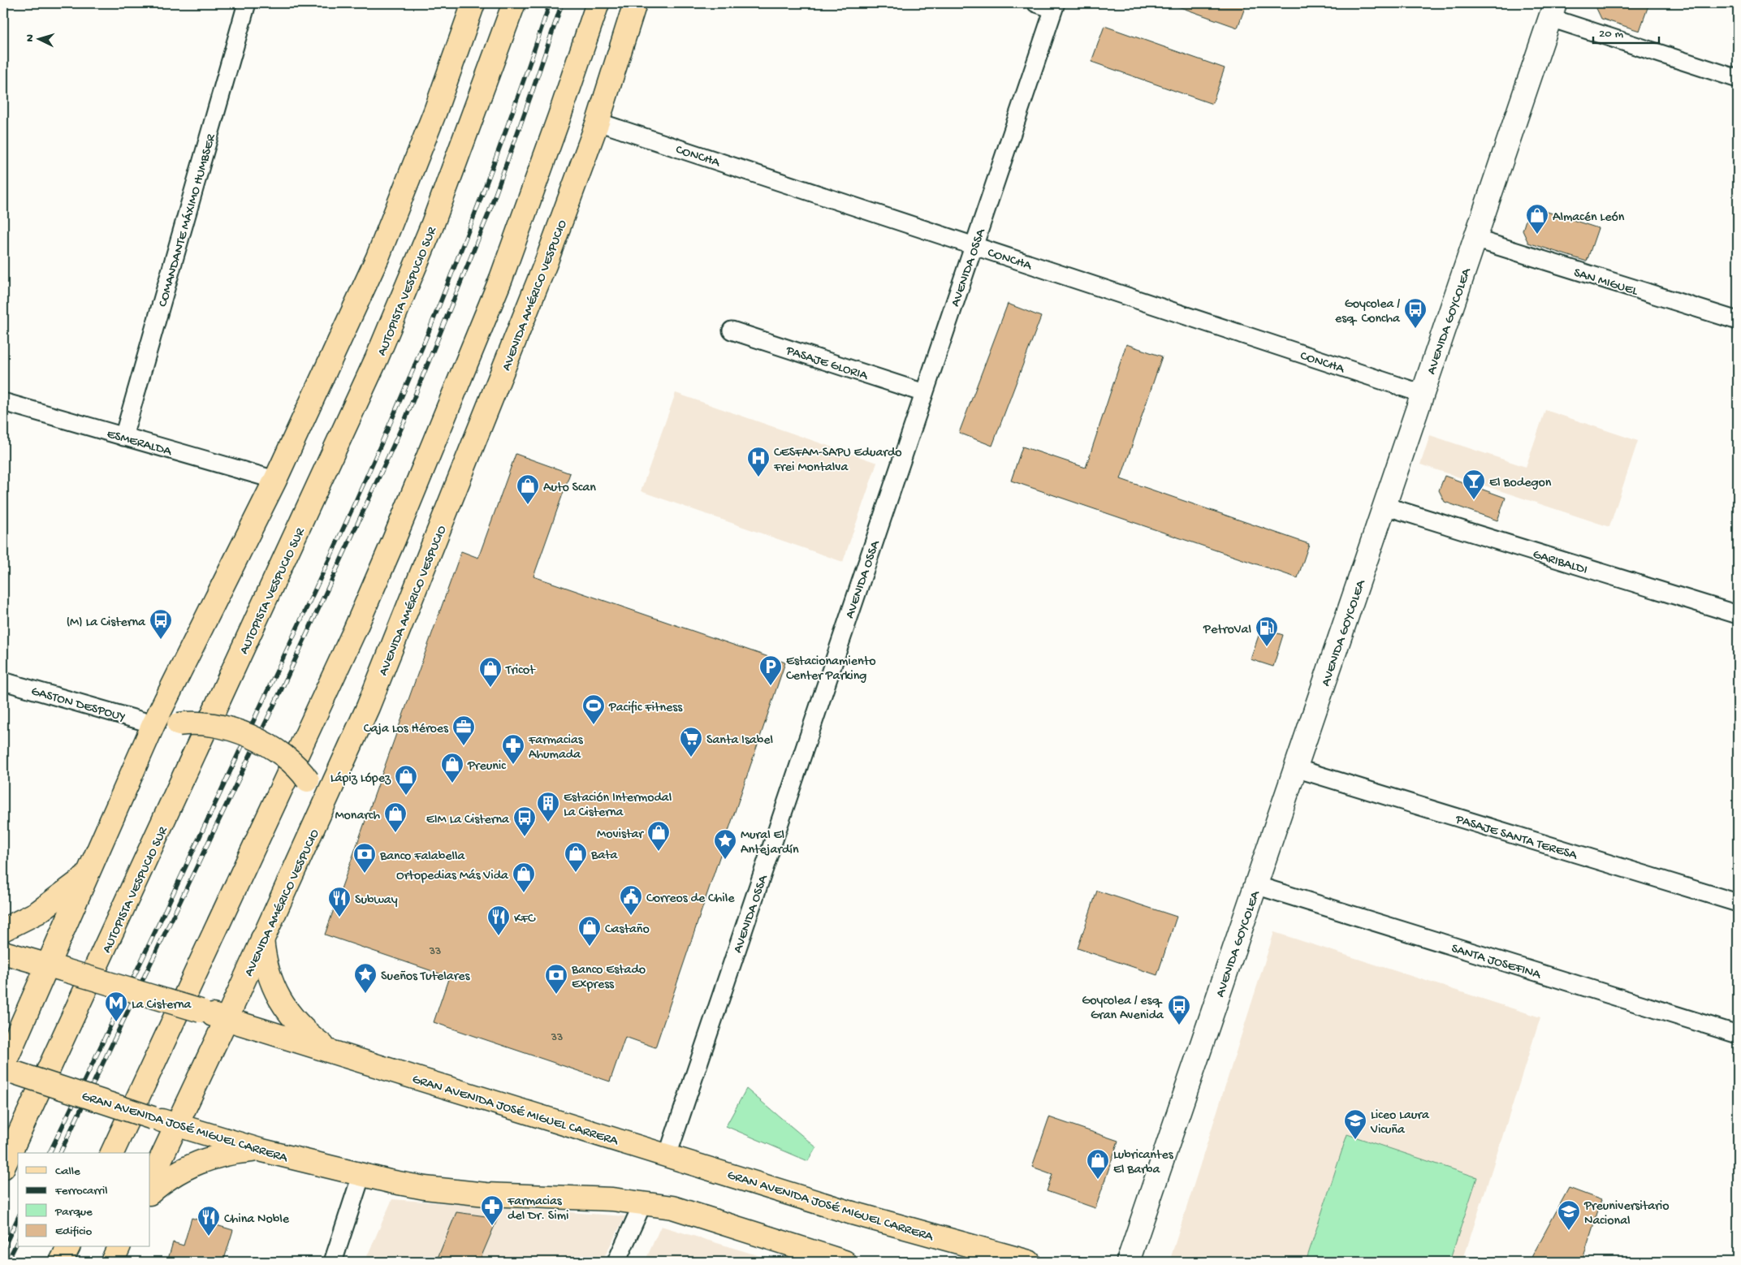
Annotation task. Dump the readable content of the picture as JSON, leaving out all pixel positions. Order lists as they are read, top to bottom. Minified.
{"streets":{"main road":["AUTOPISTA VESPUCIO SUR","AVENIDA AMÉRICO VESPUCIO","GRAN AVENIDA JOSÉ MIGUEL CARRERA"],"street":["CONCHA","COMANDANTE MÁXIMO HUMBSER","AVENIDA OSSA","SAN MIGUEL","AVENIDA GOYCOLEA","PASAJE GLORIA","ESMERALDA","GARIBALDI","GASTON DESPOUY","PASAJE SANTA TERESA","SANTA JOSEFINA"]},"crossings":[["CONCHA","AVENIDA OSSA"],["CONCHA","AVENIDA AMÉRICO VESPUCIO"],["CONCHA","AVENIDA GOYCOLEA"],["COMANDANTE MÁXIMO HUMBSER","ESMERALDA"],["AVENIDA OSSA","PASAJE GLORIA"],["AVENIDA OSSA","GRAN AVENIDA JOSÉ MIGUEL CARRERA"],["SAN MIGUEL","AVENIDA GOYCOLEA"],["AVENIDA AMÉRICO VESPUCIO","GRAN AVENIDA JOSÉ MIGUEL CARRERA"],["AVENIDA GOYCOLEA","GARIBALDI"],["AVENIDA GOYCOLEA","PASAJE SANTA TERESA"],["AVENIDA GOYCOLEA","SANTA JOSEFINA"]],"places":{"shop":["Almacén León","Auto Scan","Tricot","Preunic","Lápiz López","Monarch","Movistar","Bata","Ortopedias Más Vida","Castaño","Lubricantes El Barba"],"bus stop":["Goycolea / esq. Concha","(M) La Cisterna","EIM La Cisterna","Goycolea / esq. Gran Avenida"],"hospital":["CESFAM-SAPU Eduardo Frei Montalva"],"bar":["El Bodegon"],"fuel station":["PetroVal"],"parking":["Estacionamiento Center Parking"],"sports":["Pacific Fitness"],"office":["Caja Los Héroes"],"supermarket":["Santa Isabel"],"pharmacy":["Farmacias Ahumada","Farmacias del Dr. Simi"],"building":["Estación Intermodal La Cisterna"],"place":["Mural El Antejardín","Sueños Tutelares"],"bank":["Banco Falabella","Banco Estado Express"],"public building":["Correos de Chile"],"restaurant":["Subway","KFC","China Noble"],"metro station":["La Cisterna"],"school or university":["Liceo Laura Vicuña","Preuniversitario Nacional"]},"house_numbers":["33","33"],"legend":["Calle","Ferrocarril","Parque","Edificio"],"scale_bar":"20 m","north":"left"}
